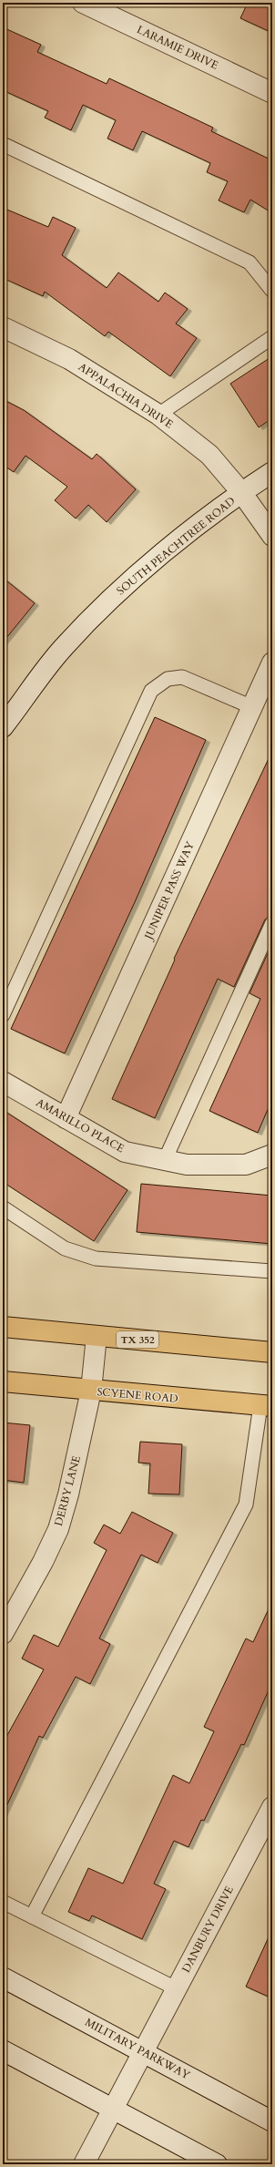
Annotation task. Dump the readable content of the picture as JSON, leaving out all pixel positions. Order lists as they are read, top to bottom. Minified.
{"streets":{"main road":["TX 352","SCYENE ROAD"],"street":["LARAMIE DRIVE","APPALACHIA DRIVE","SOUTH PEACHTREE ROAD","JUNIPER PASS WAY","AMARILLO PLACE","DERBY LANE","DANBURY DRIVE","MILITARY PARKWAY"]},"crossings":[["APPALACHIA DRIVE","SOUTH PEACHTREE ROAD"],["JUNIPER PASS WAY","AMARILLO PLACE"],["TX 352","DERBY LANE"],["SCYENE ROAD","DERBY LANE"],["DANBURY DRIVE","MILITARY PARKWAY"]]}
